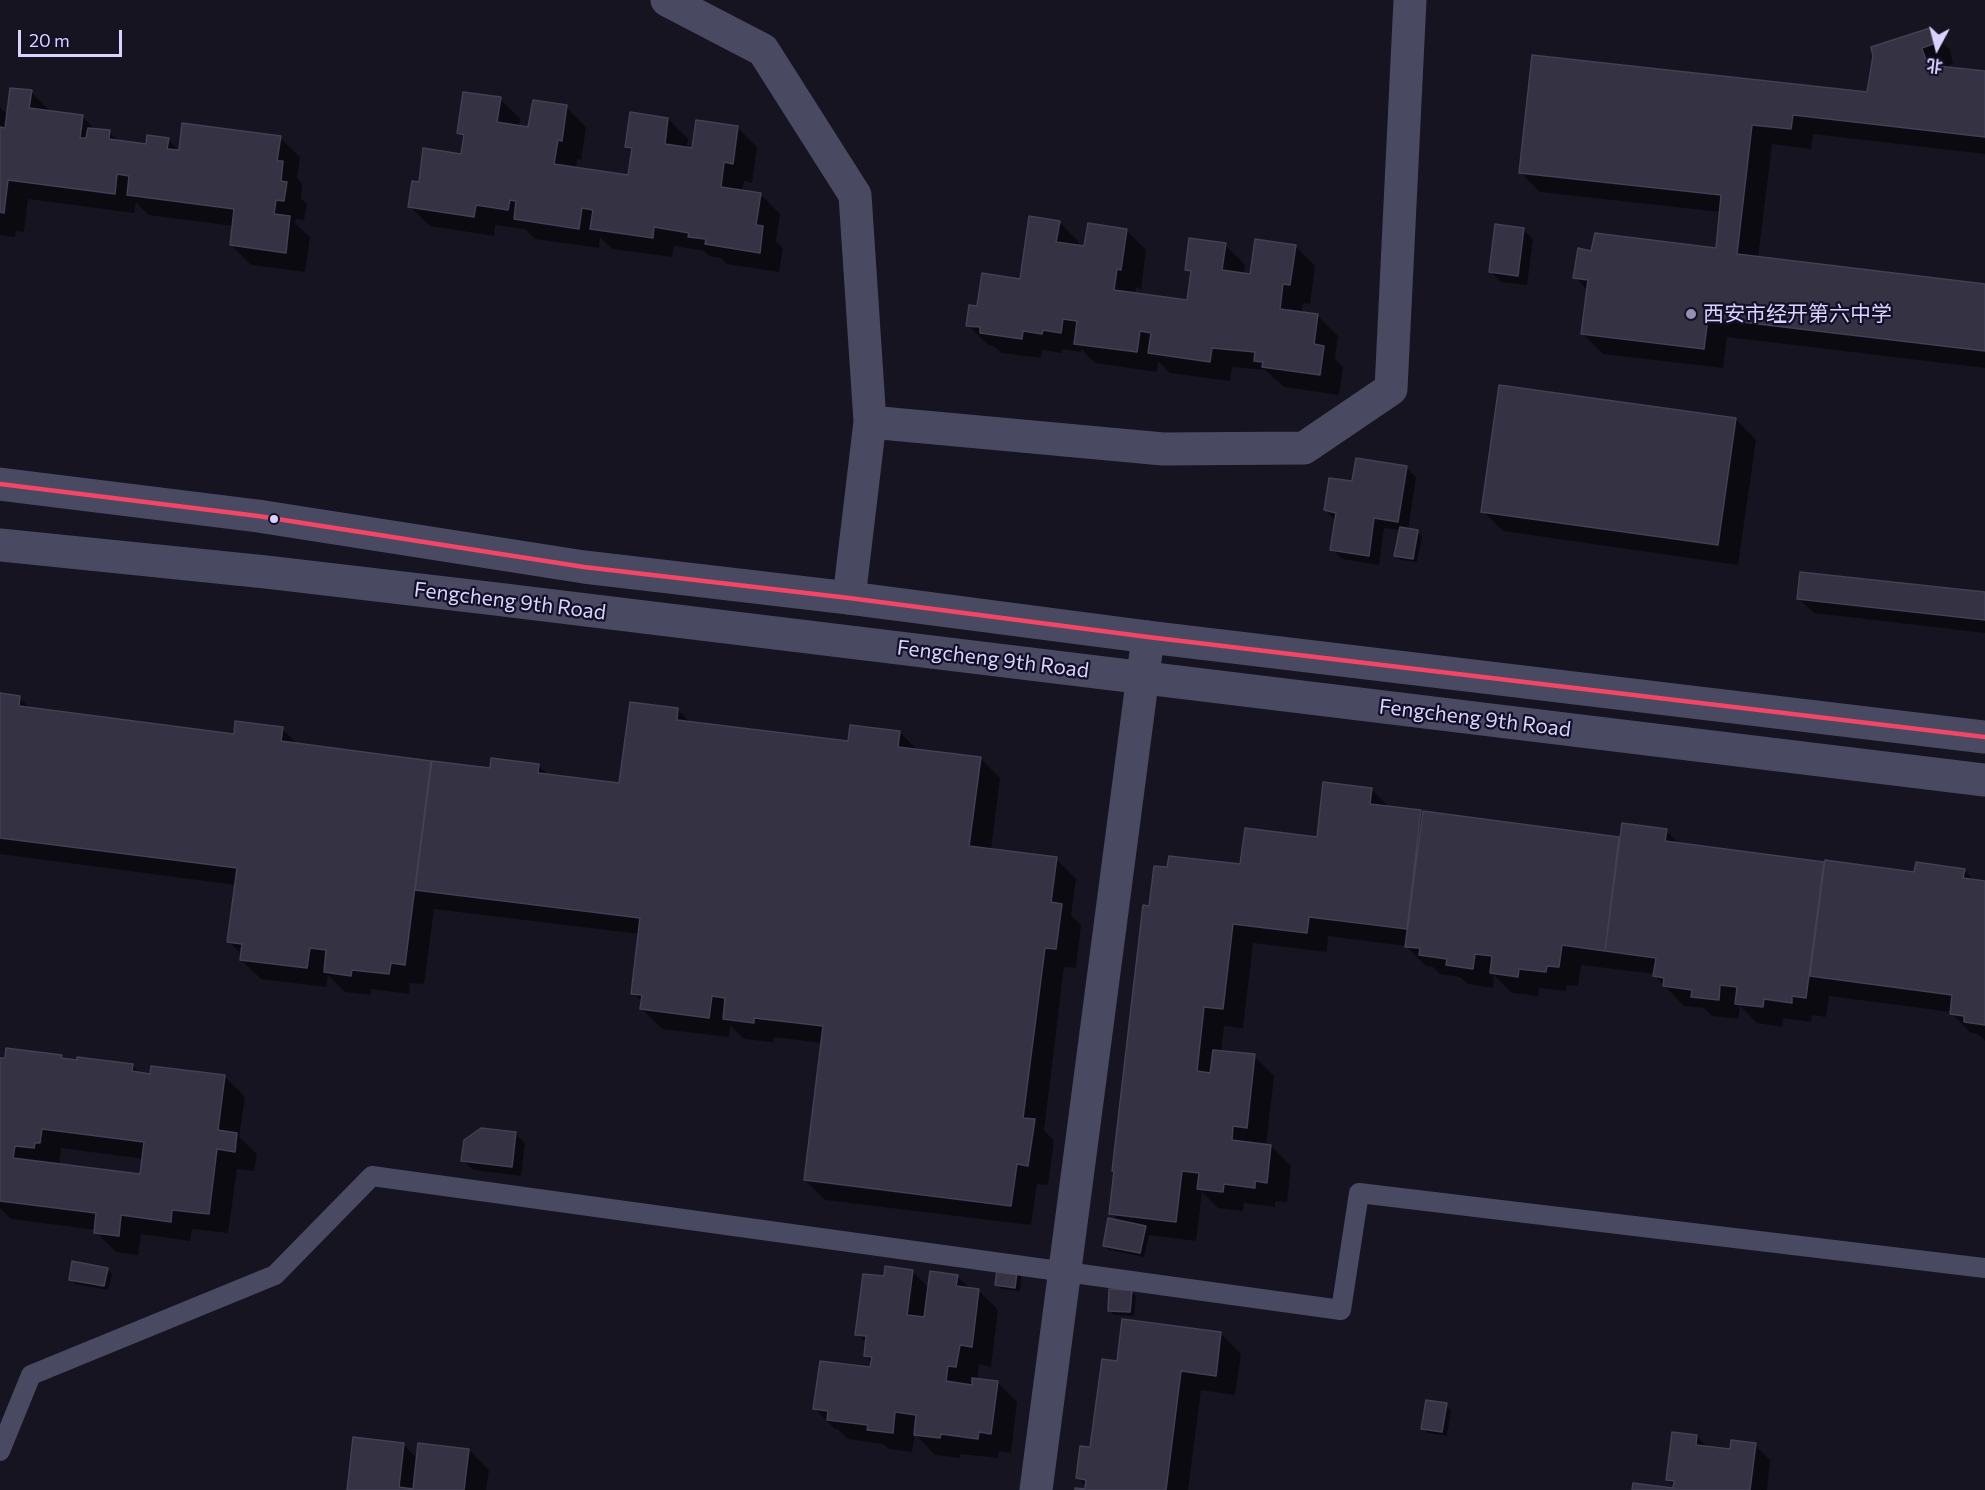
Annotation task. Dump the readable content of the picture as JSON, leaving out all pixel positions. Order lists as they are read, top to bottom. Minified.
{"streets":{"street":["Fengcheng 9th Road"]},"places":["西安市经开第六中学"],"scale_bar":"20 m","north":"bottom"}
